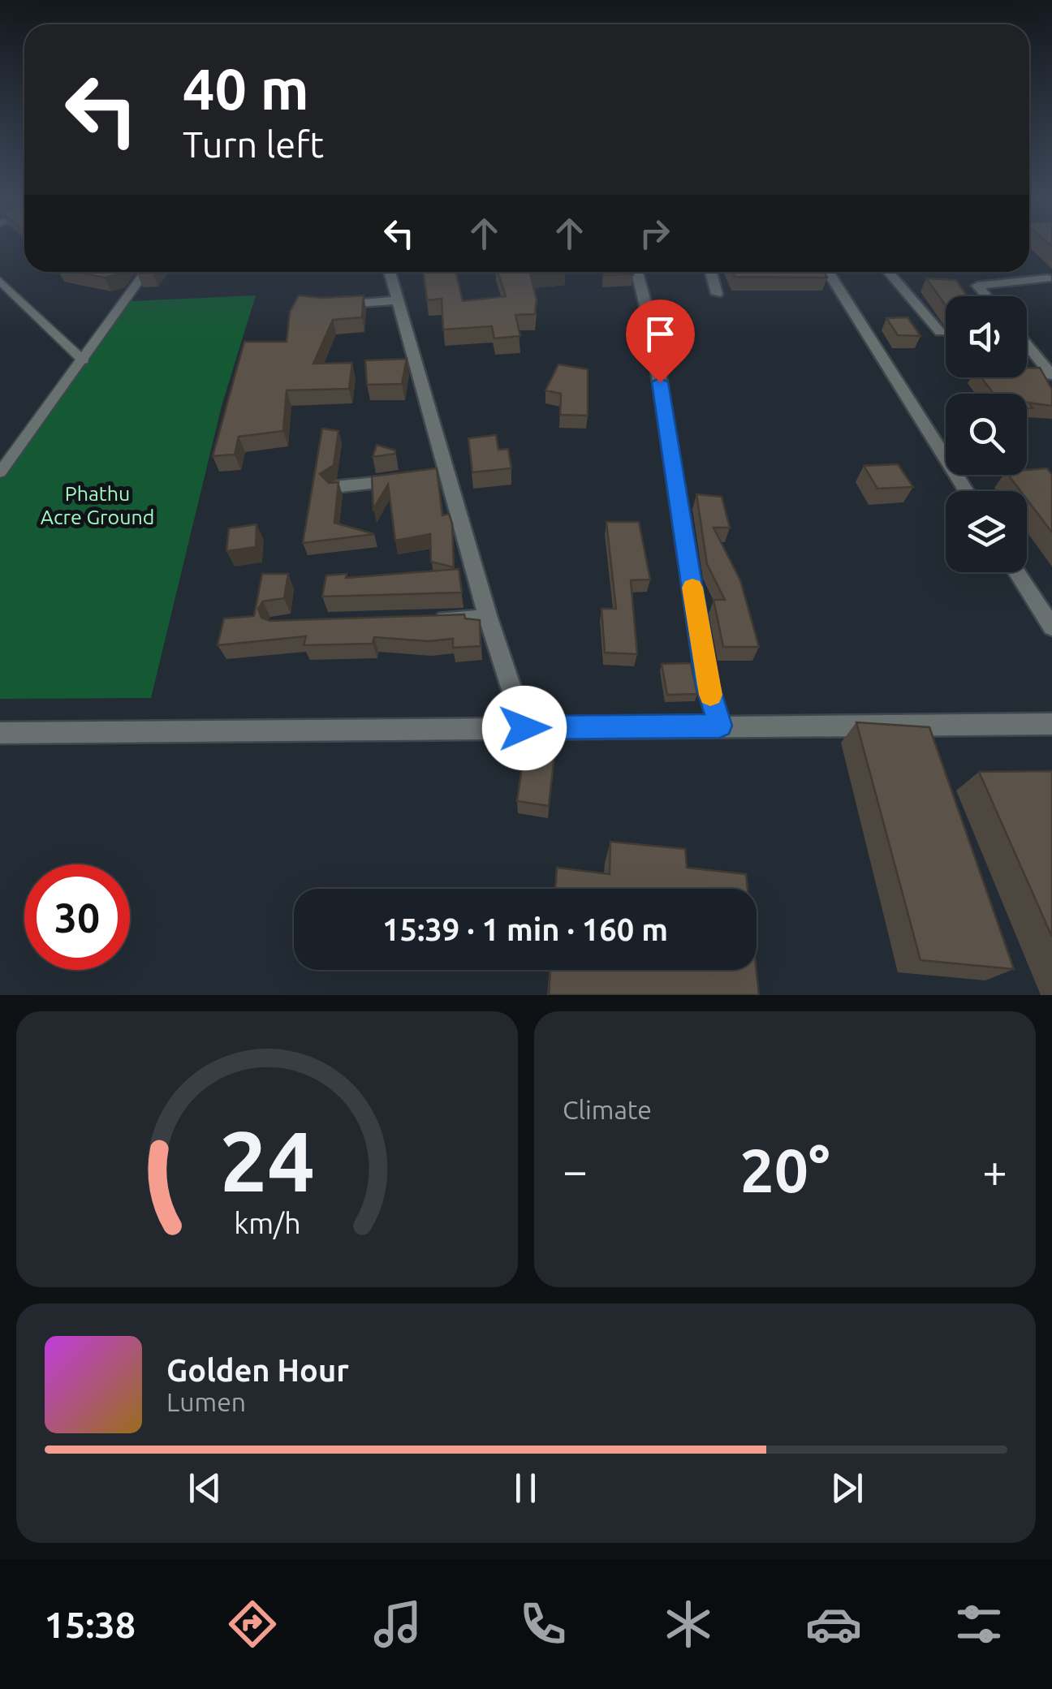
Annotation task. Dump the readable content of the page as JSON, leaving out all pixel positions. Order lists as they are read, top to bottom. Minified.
{"parks":["Phathu Acre Ground"],"page":{"turn":["40 m","Turn left"],"limit":"30","trip":"15:39 · 1 min · 160 m","tile":"Climate","heat":["−","20°","+"],"song":["Golden Hour","Lumen"],"tabs":"15:38","gauge":["24","km/h"]}}
